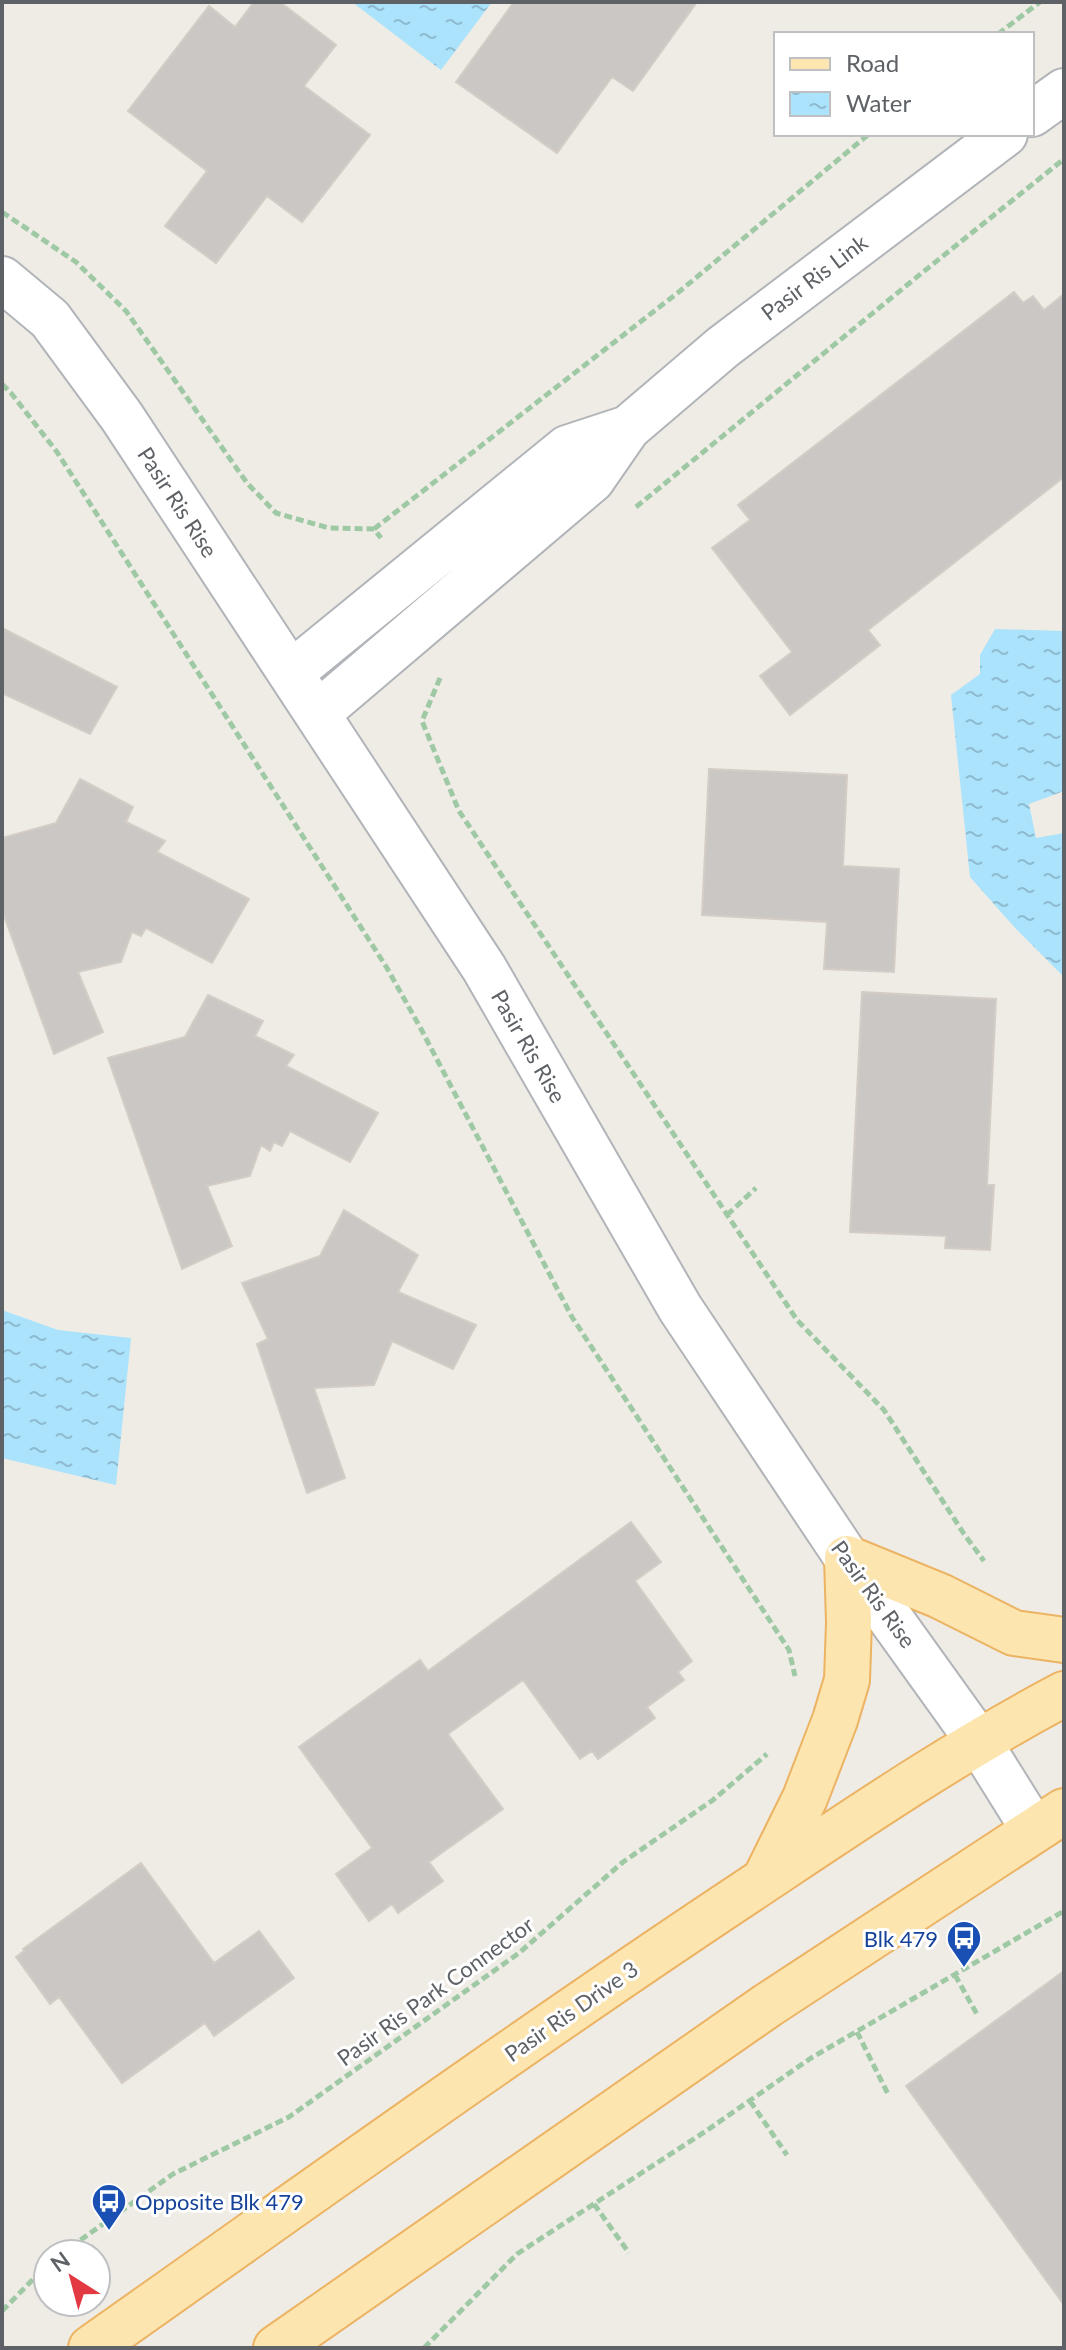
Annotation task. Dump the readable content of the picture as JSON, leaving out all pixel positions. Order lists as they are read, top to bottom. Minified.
{"streets":{"main road":["Pasir Ris Drive 3"],"street":["Pasir Ris Link","Pasir Ris Rise"],"path":["Pasir Ris Park Connector"]},"crossings":[["Pasir Ris Link","Pasir Ris Rise"],["Pasir Ris Rise","Pasir Ris Drive 3"]],"places":{"bus stop":["Blk 479","Opposite Blk 479"]},"legend":["Road","Water"],"north":"top left"}
